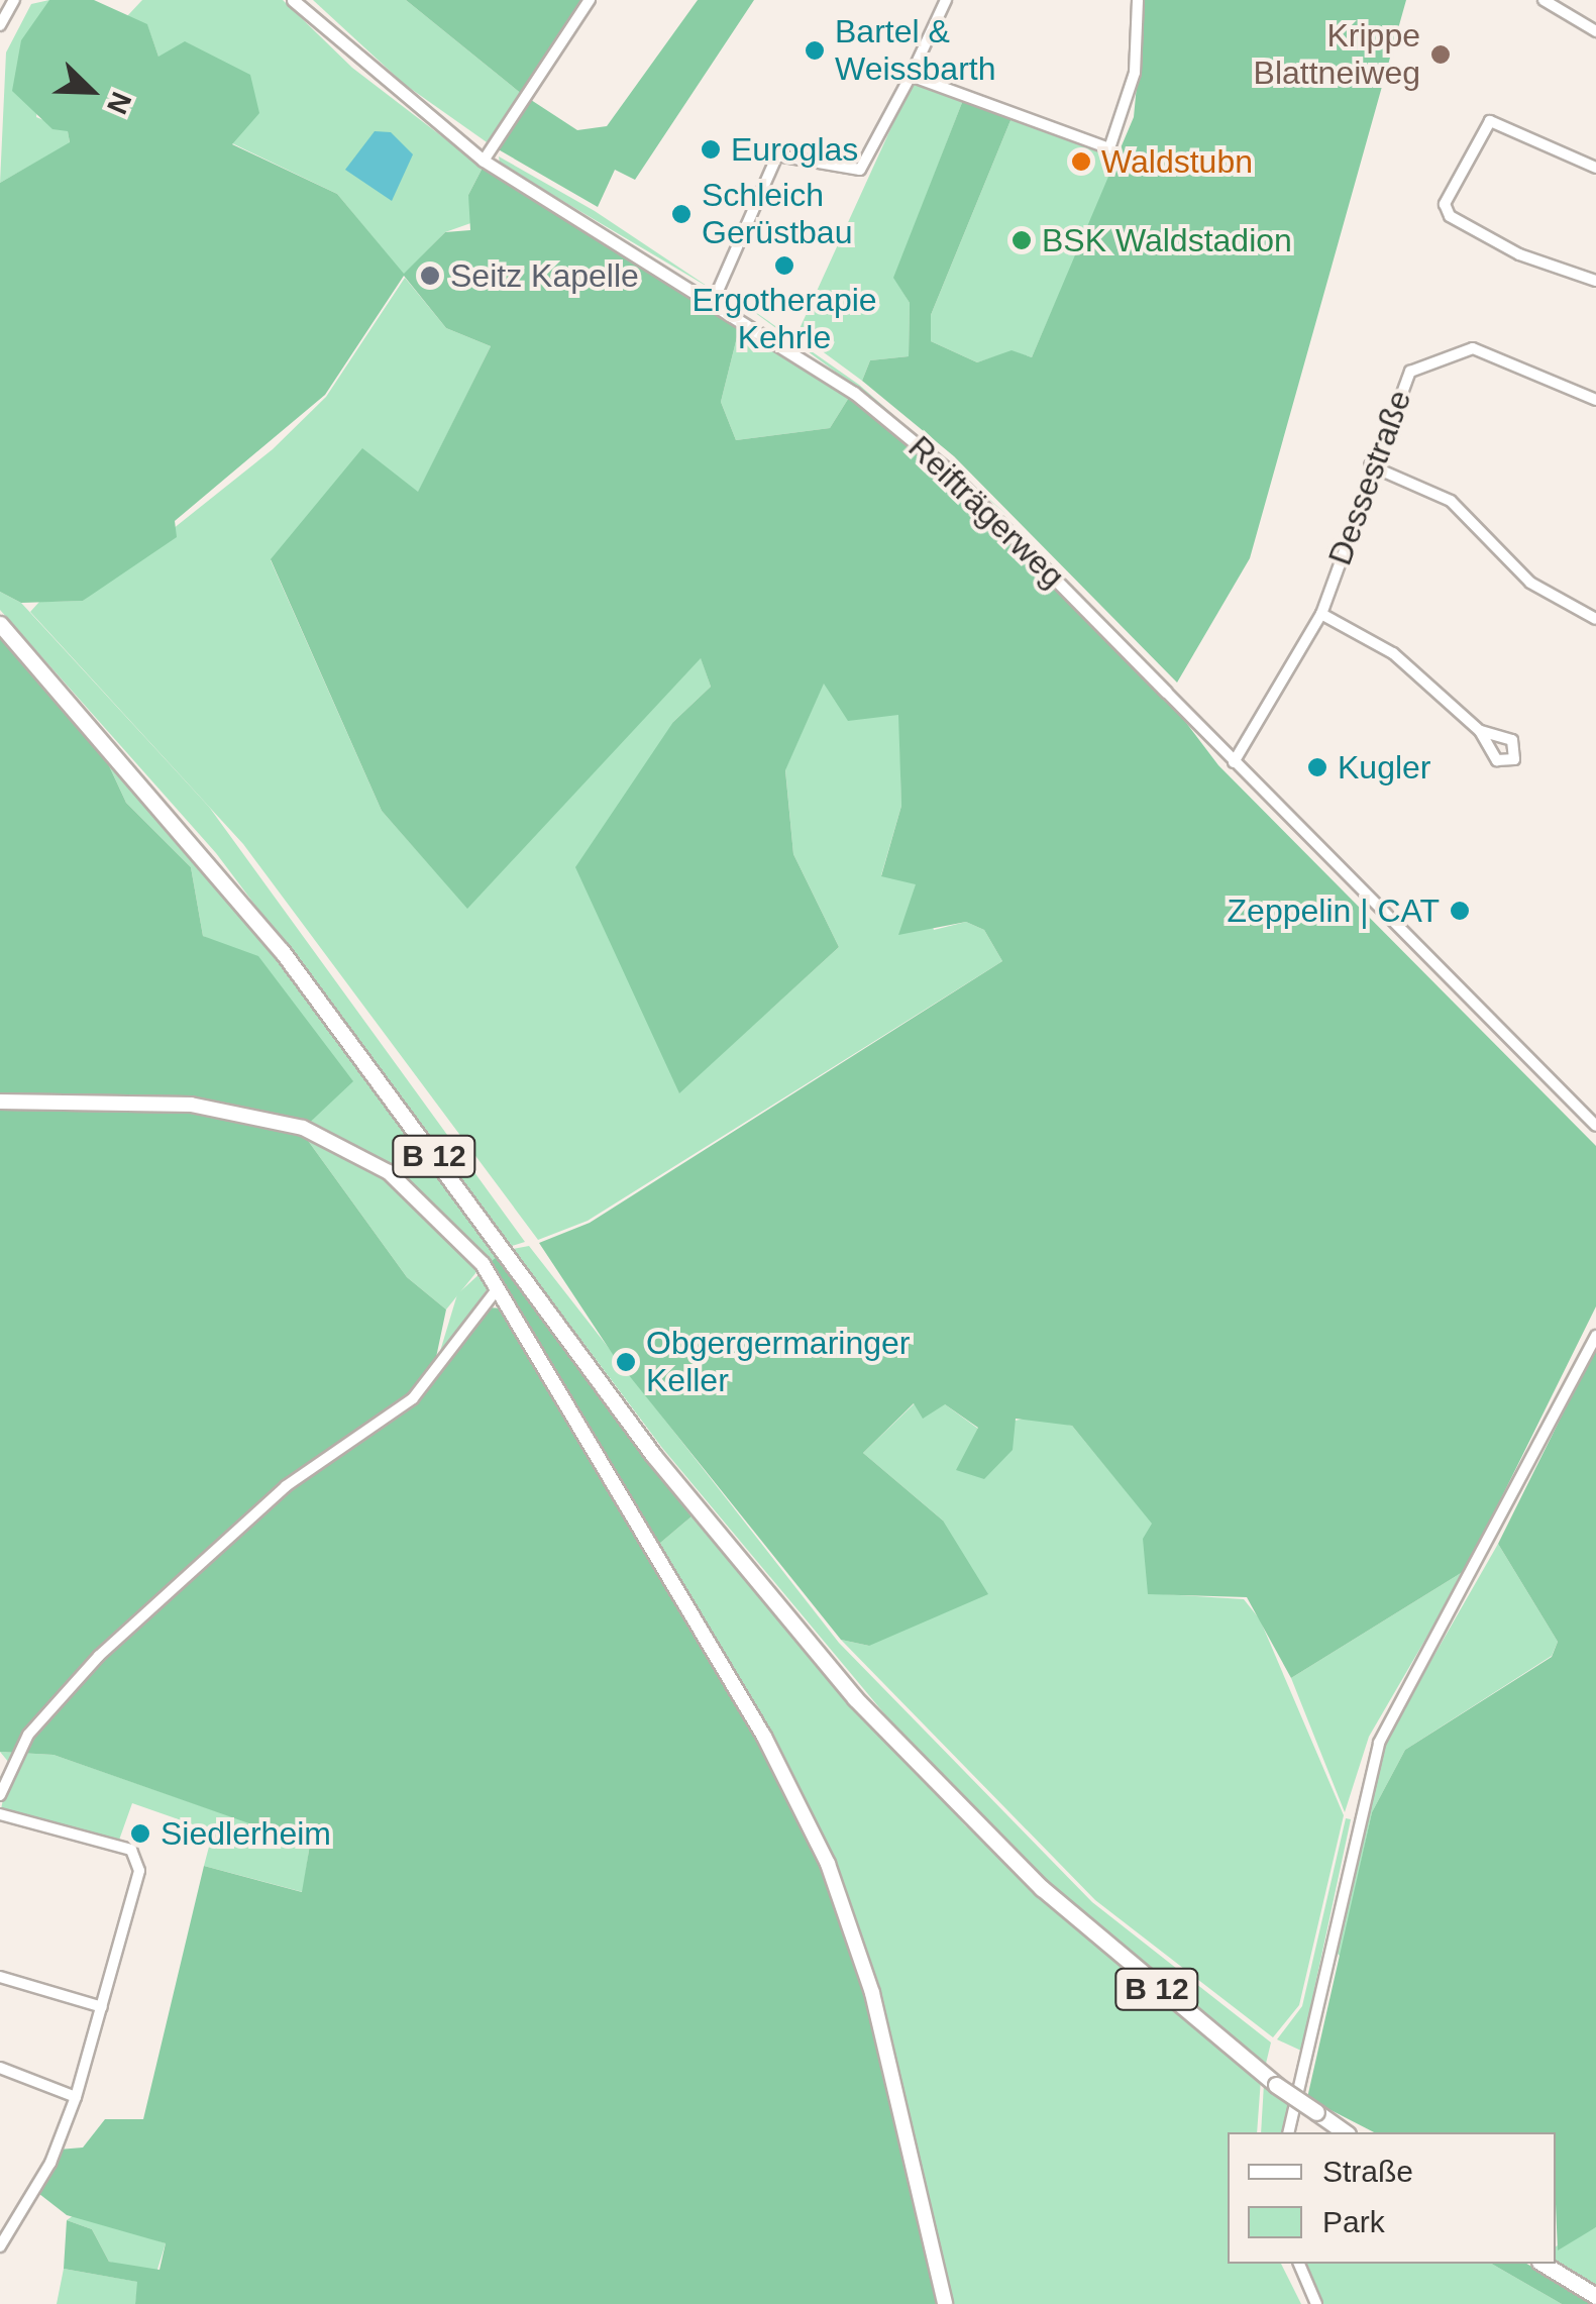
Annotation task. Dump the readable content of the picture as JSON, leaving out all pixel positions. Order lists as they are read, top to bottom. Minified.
{"streets":{"highway":["B 12"],"street":["Dessestraße","Reifträgerweg"]},"crossings":[["Dessestraße","Reifträgerweg"]],"places":["Bartel & Weissbarth","Krippe Blattneiweg","Euroglas","Waldstubn","Schleich Gerüstbau","BSK Waldstadion","Ergotherapie Kehrle","Seitz Kapelle","Kugler","Zeppelin | CAT","Obgergermaringer Keller","Siedlerheim"],"legend":["Straße","Park"],"north":"bottom right"}
